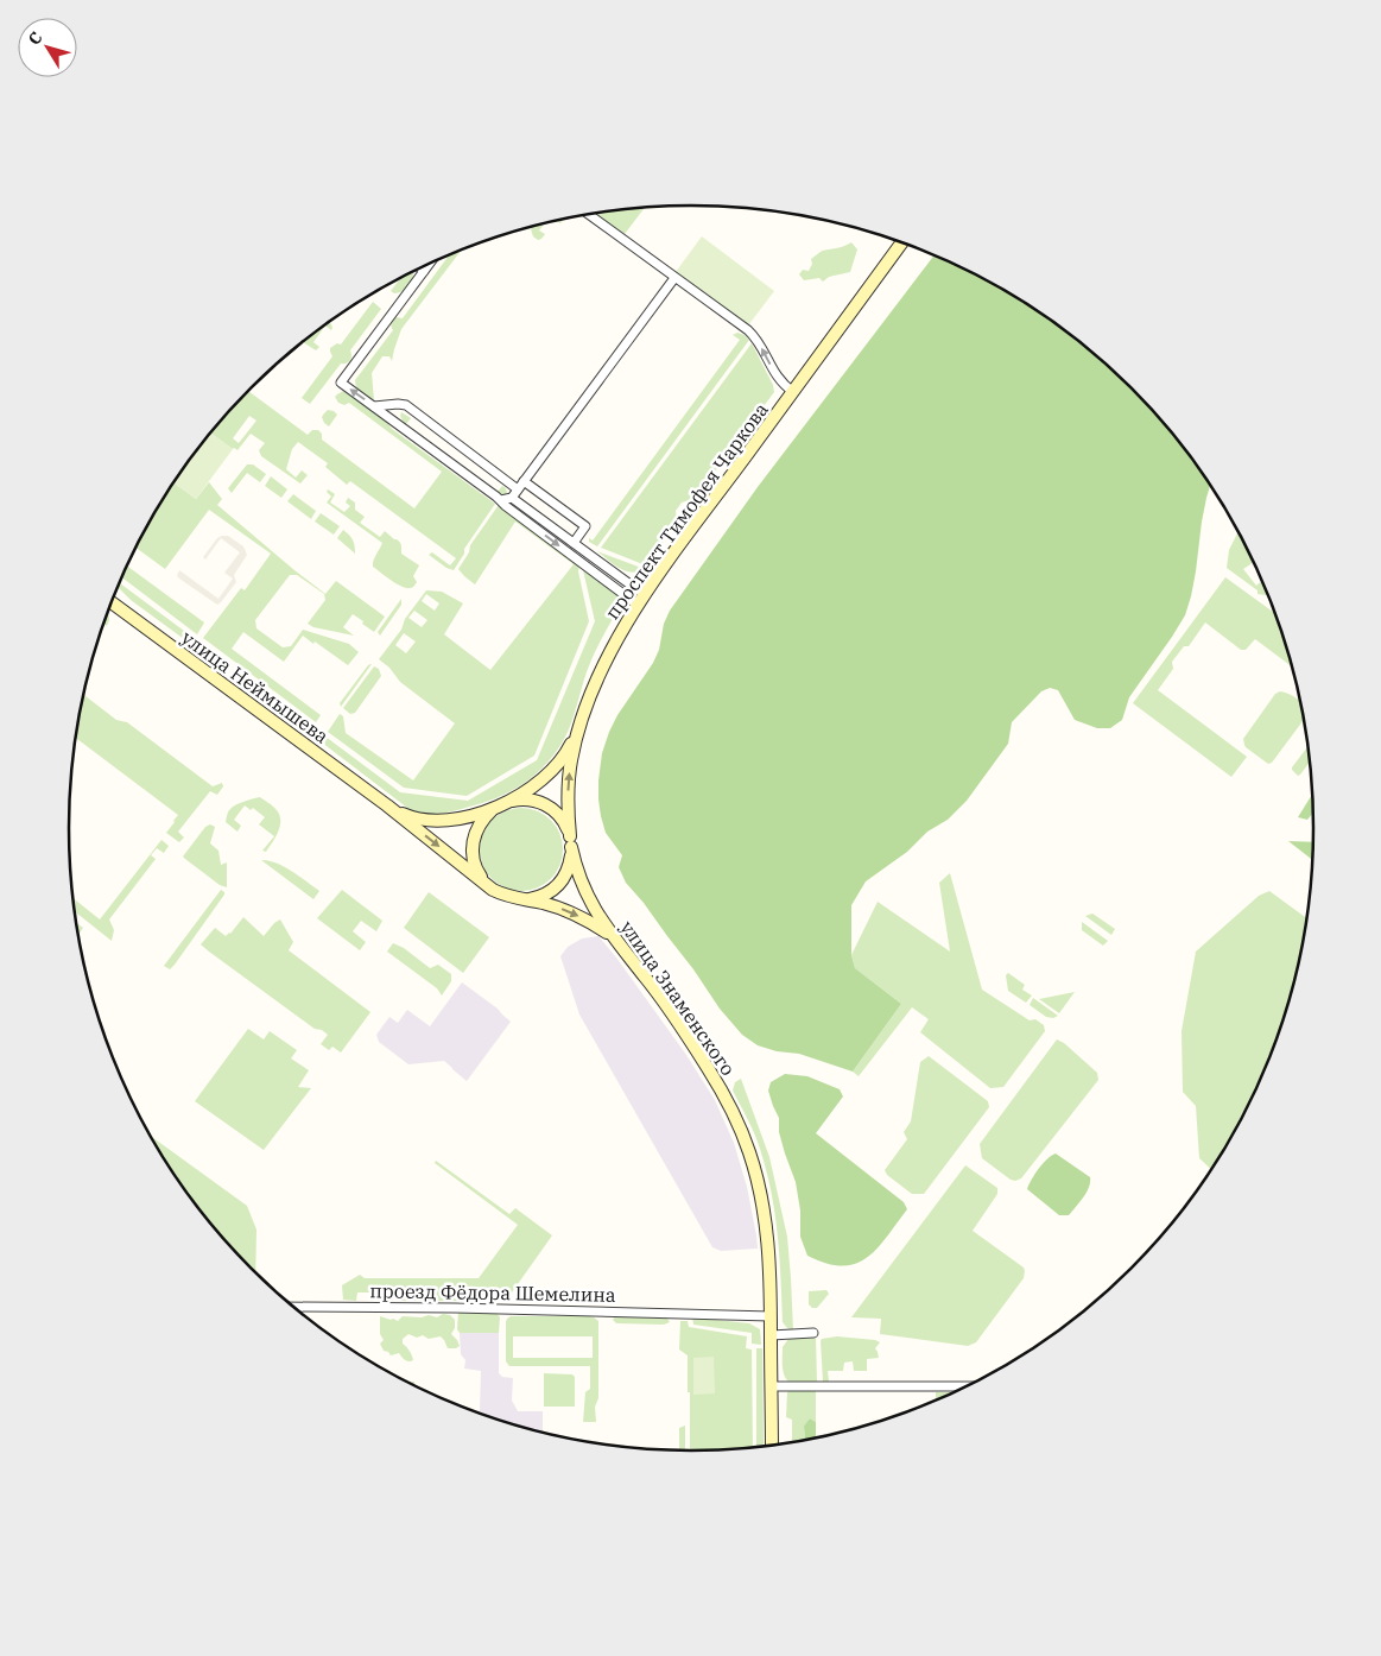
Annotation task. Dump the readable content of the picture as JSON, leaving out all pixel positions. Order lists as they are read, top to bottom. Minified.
{"streets":{"main road":["проспект Тимофея Чаркова","улица Неймышева","улица Знаменского"],"street":["проезд Фёдора Шемелина"]},"crossings":[["проспект Тимофея Чаркова","улица Знаменского"],["улица Знаменского","проезд Фёдора Шемелина"]],"north":"top left"}
